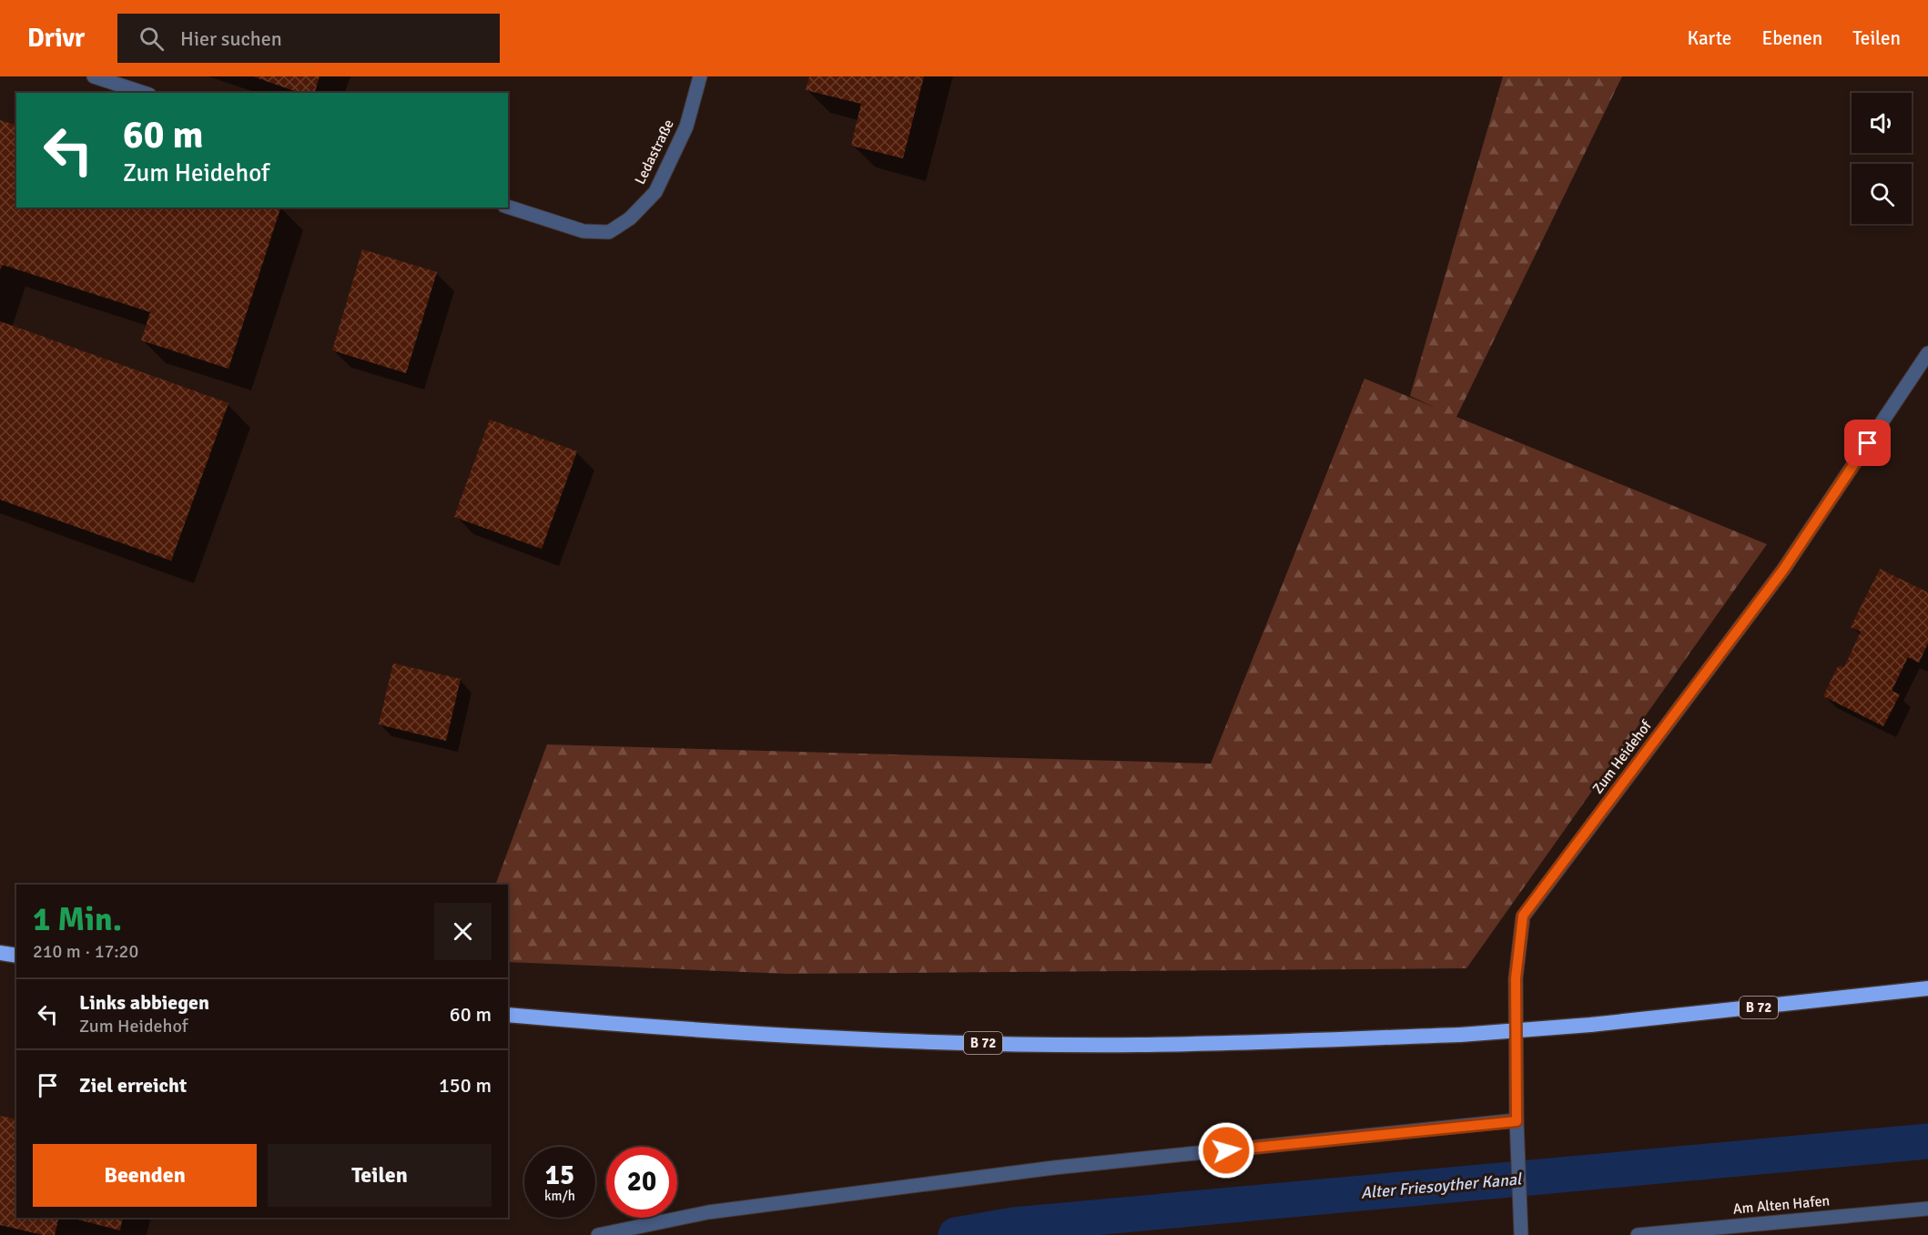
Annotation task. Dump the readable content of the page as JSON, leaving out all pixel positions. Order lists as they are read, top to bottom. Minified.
{"streets":{"highway":["B 72"],"street":["Ledastraße","Zum Heidehof","Am Alten Hafen"]},"water":["Alter Friesoyther Kanal"],"page":{"header":"Drivr","search":"Hier suchen","nav":["Karte","Ebenen","Teilen"],"turn":["60 m","Zum Heidehof"],"heading":["1 Min.","210 m · 17:20"],"list":[{"name":"Links abbiegen","note":"Zum Heidehof","value":"60 m"},{"name":"Ziel erreicht","value":"150 m"}],"buttons":["Beenden","Teilen"],"speed":"15 km/h","limit":"20"}}
